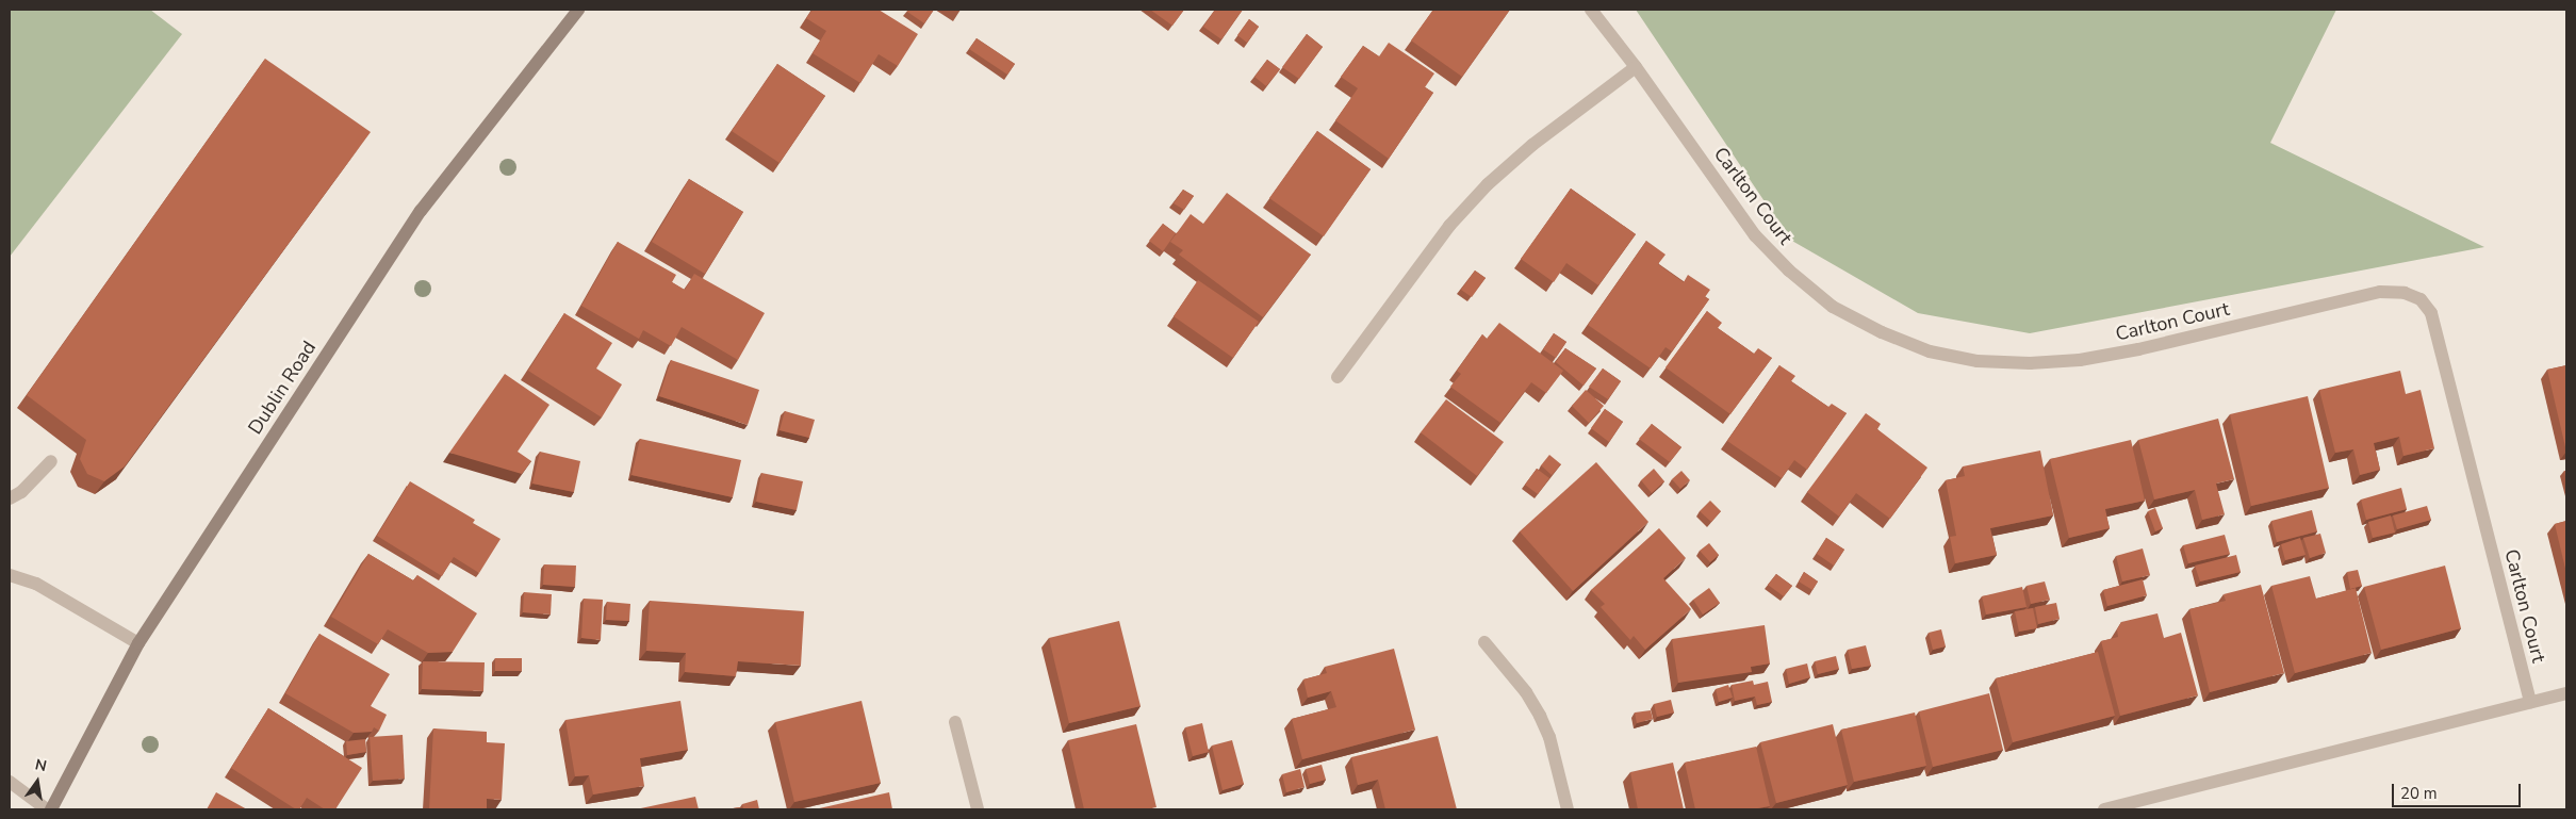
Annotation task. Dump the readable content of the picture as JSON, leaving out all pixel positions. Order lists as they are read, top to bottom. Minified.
{"streets":{"main road":["Dublin Road"],"street":["Carlton Court"]},"scale_bar":"20 m","north":"top"}
